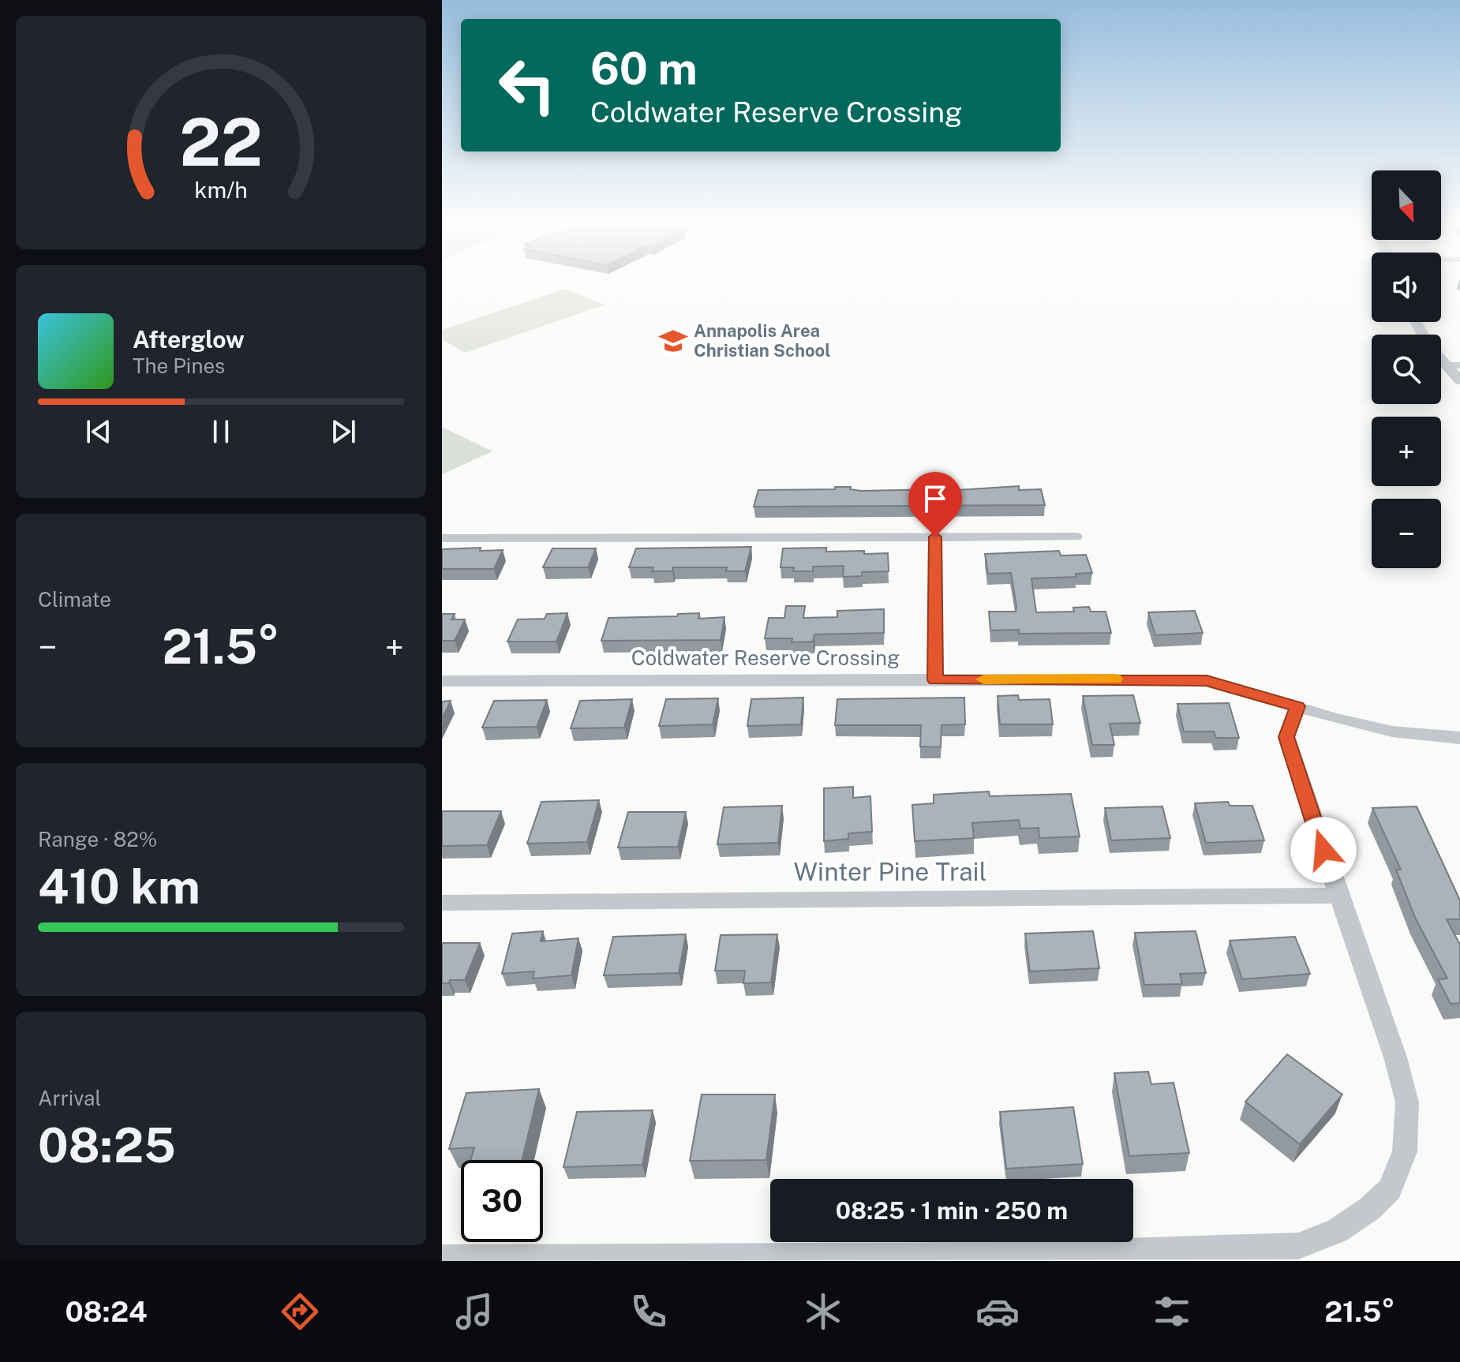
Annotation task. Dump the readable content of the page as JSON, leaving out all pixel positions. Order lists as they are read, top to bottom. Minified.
{"streets":{"street":["Coldwater Reserve Crossing","Winter Pine Trail"]},"places":{"school or university":["Annapolis Area Christian School"]},"north":"bottom right","page":{"turn":["60 m","Coldwater Reserve Crossing"],"map_buttons":["+","−"],"song":["Afterglow","The Pines"],"tile":["Climate",["Range · 82%","410 km"],["Arrival","08:25"]],"heat":["−","21.5°","+"],"limit":"30","trip":"08:25 · 1 min · 250 m","tabs":["08:24","21.5°"],"gauge":["22","km/h"]}}
